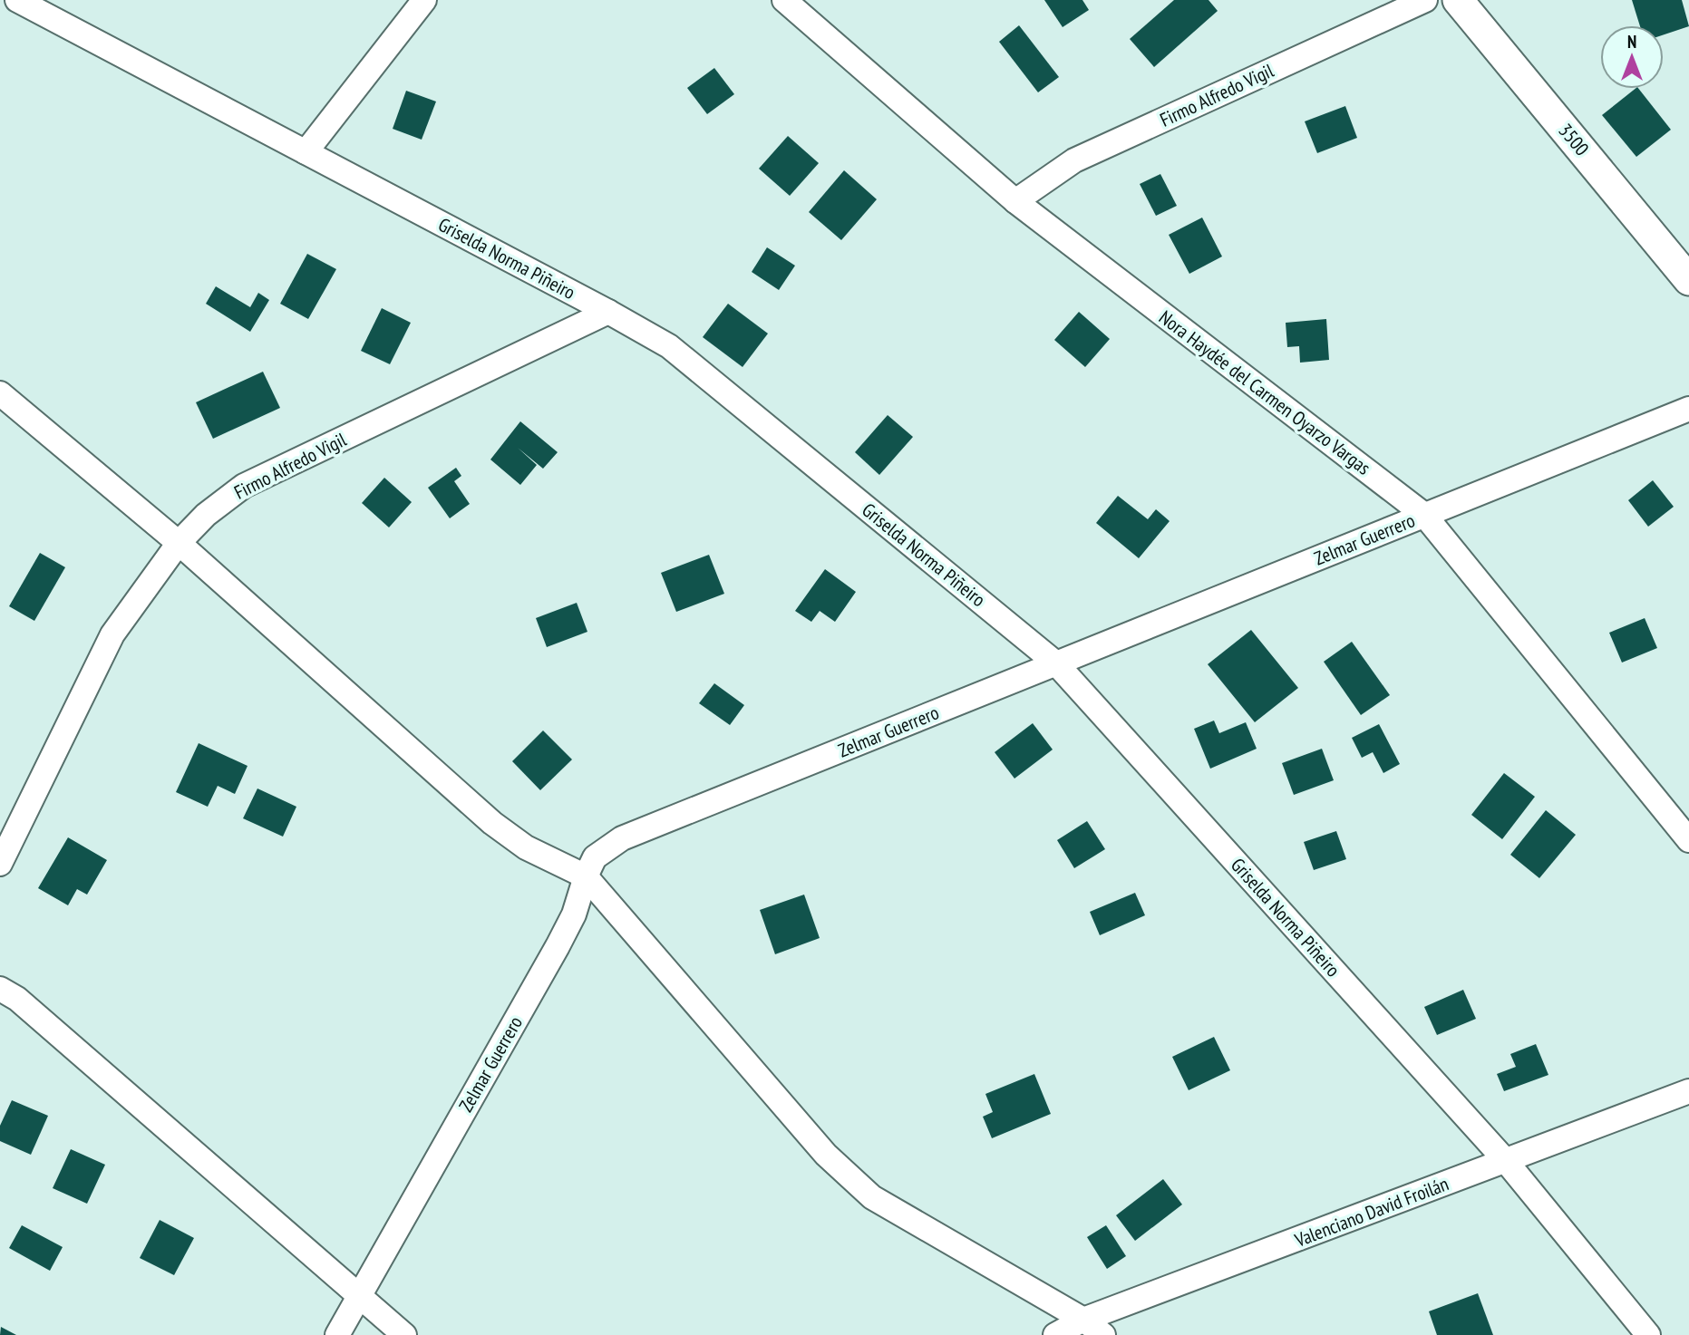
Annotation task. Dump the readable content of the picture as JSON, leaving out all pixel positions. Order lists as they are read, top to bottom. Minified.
{"streets":{"street":["Firmo Alfredo Vigil","3500","Griselda Norma Piñeiro","Nora Haydée del Carmen Oyarzo Vargas","Zelmar Guerrero","Valenciano David Froilán"]},"crossings":[["Firmo Alfredo Vigil","Griselda Norma Piñeiro"],["Firmo Alfredo Vigil","Nora Haydée del Carmen Oyarzo Vargas"],["Griselda Norma Piñeiro","Zelmar Guerrero"],["Griselda Norma Piñeiro","Valenciano David Froilán"],["Nora Haydée del Carmen Oyarzo Vargas","Zelmar Guerrero"]],"north":"top"}
